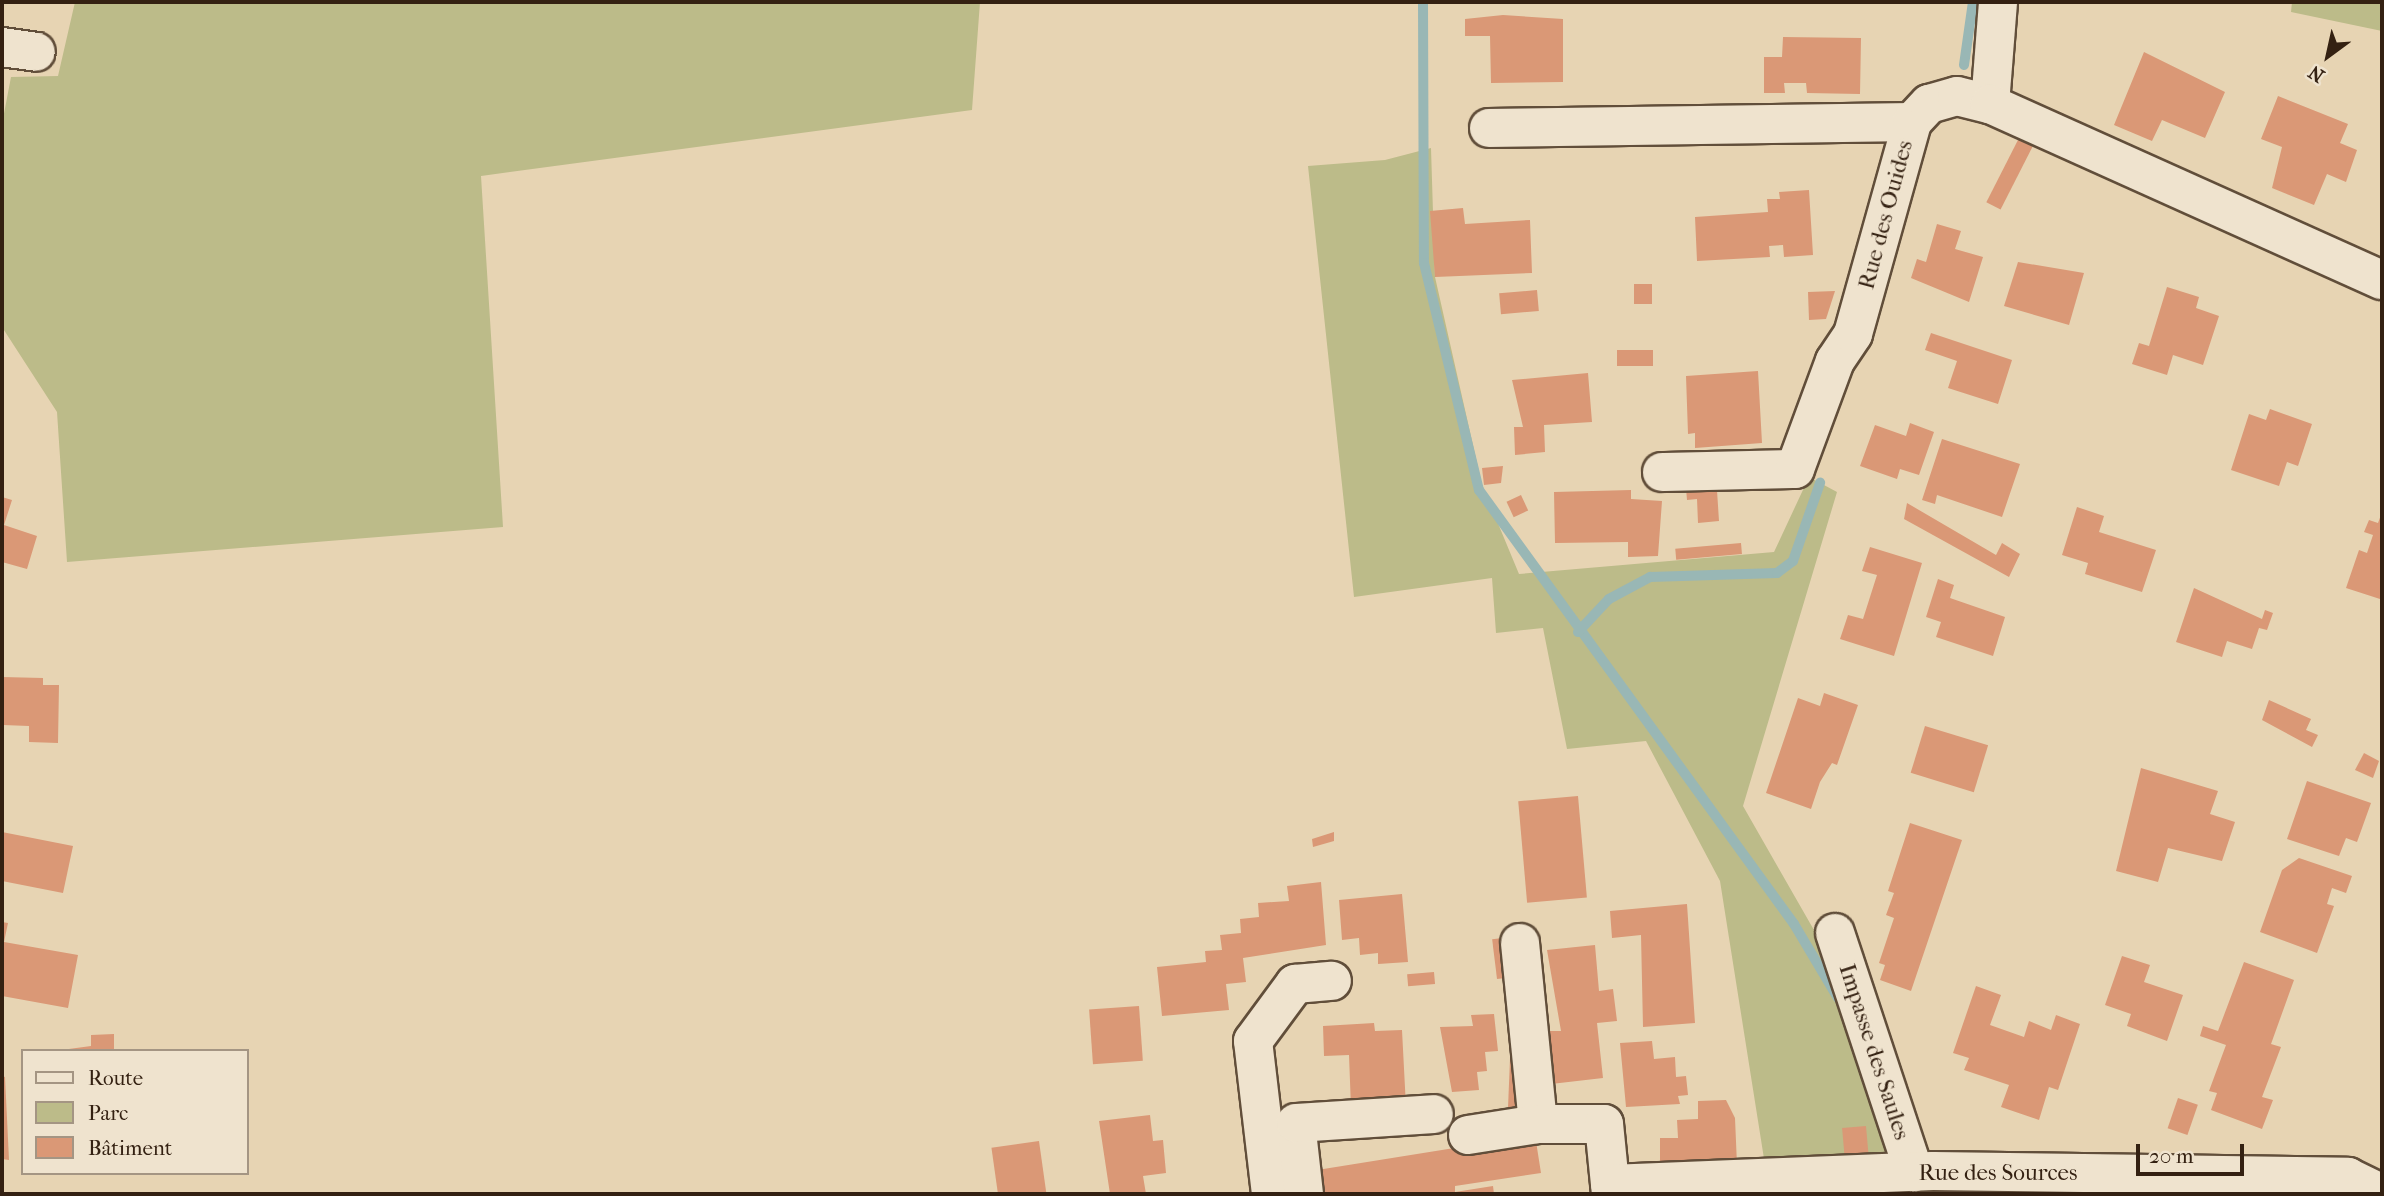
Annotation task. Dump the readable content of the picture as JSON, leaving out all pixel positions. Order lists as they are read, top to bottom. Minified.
{"streets":{"street":["Rue des Ouides","Impasse des Saules","Rue des Sources"]},"crossings":[["Impasse des Saules","Rue des Sources"]],"legend":["Route","Parc","Bâtiment"],"scale_bar":"20 m","north":"bottom left"}
